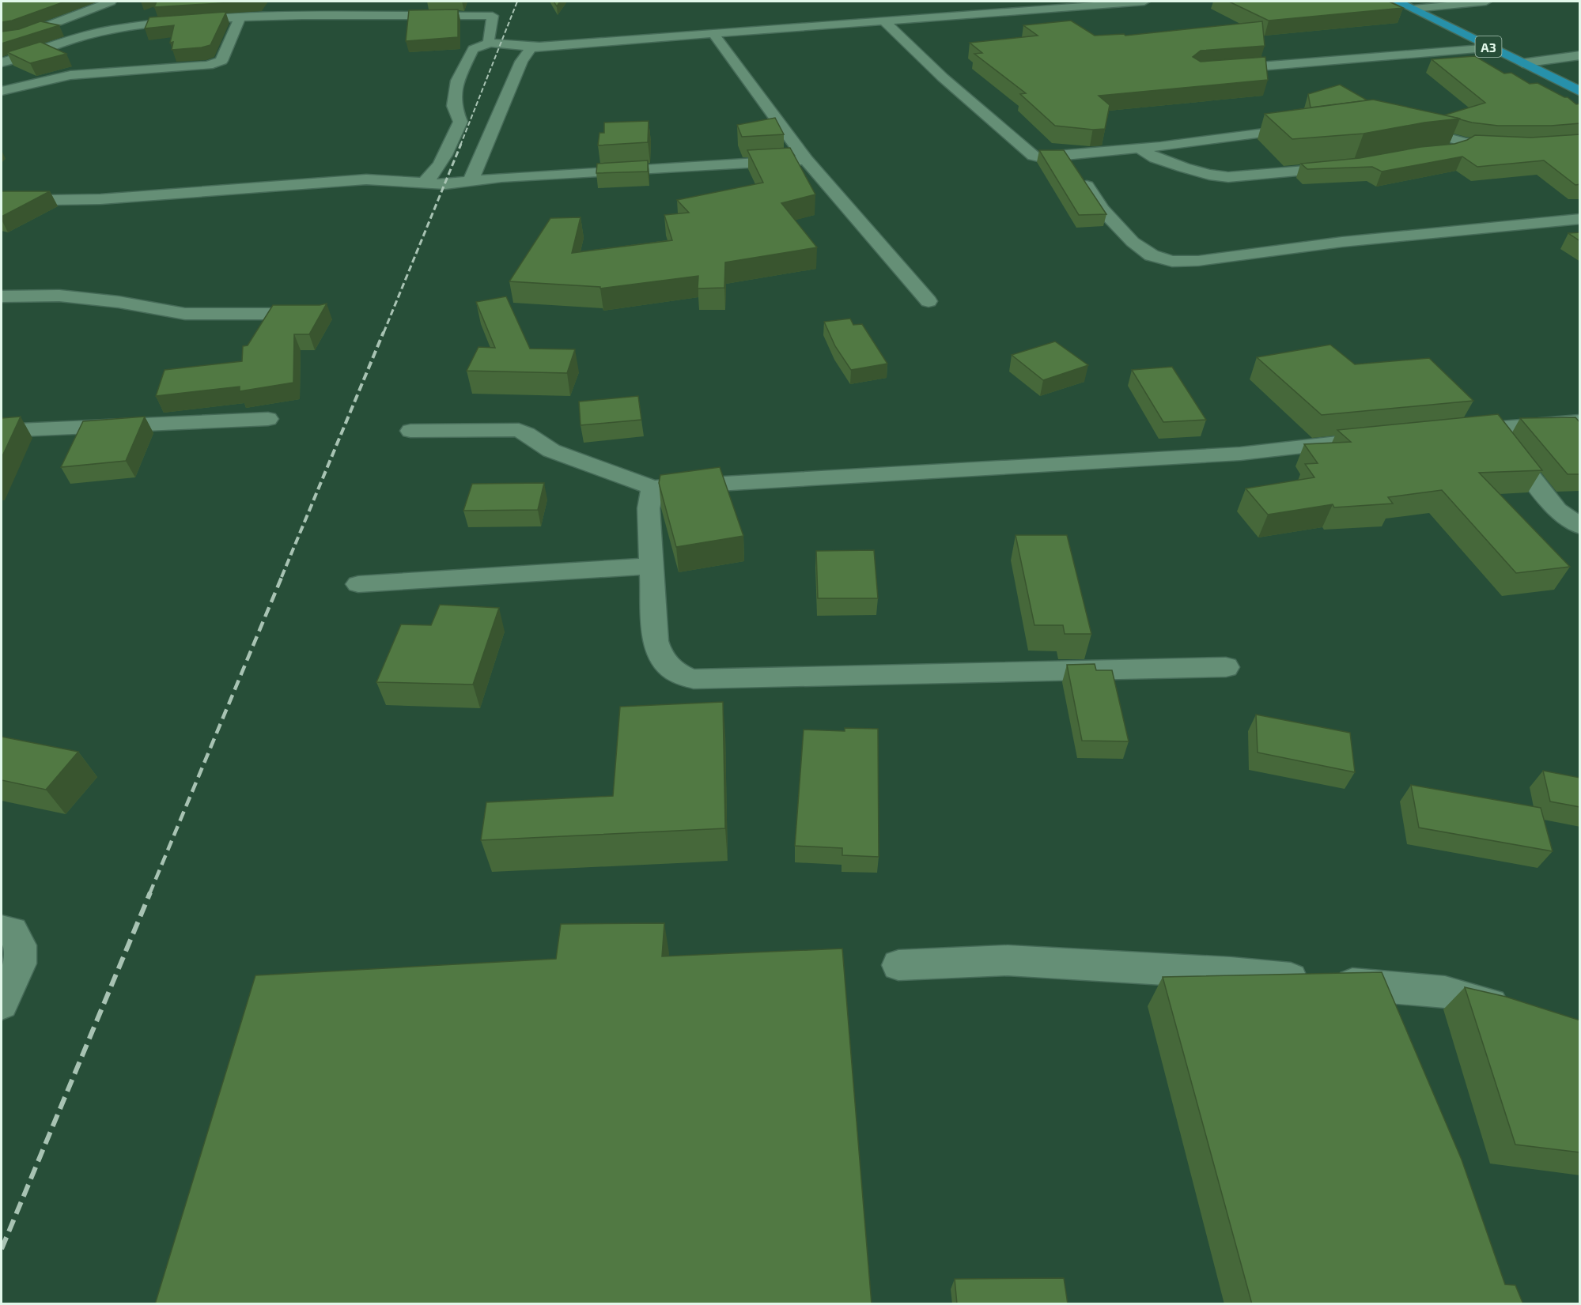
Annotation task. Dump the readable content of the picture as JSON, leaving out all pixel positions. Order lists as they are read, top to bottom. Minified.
{"streets":{"highway":["A3"]}}
